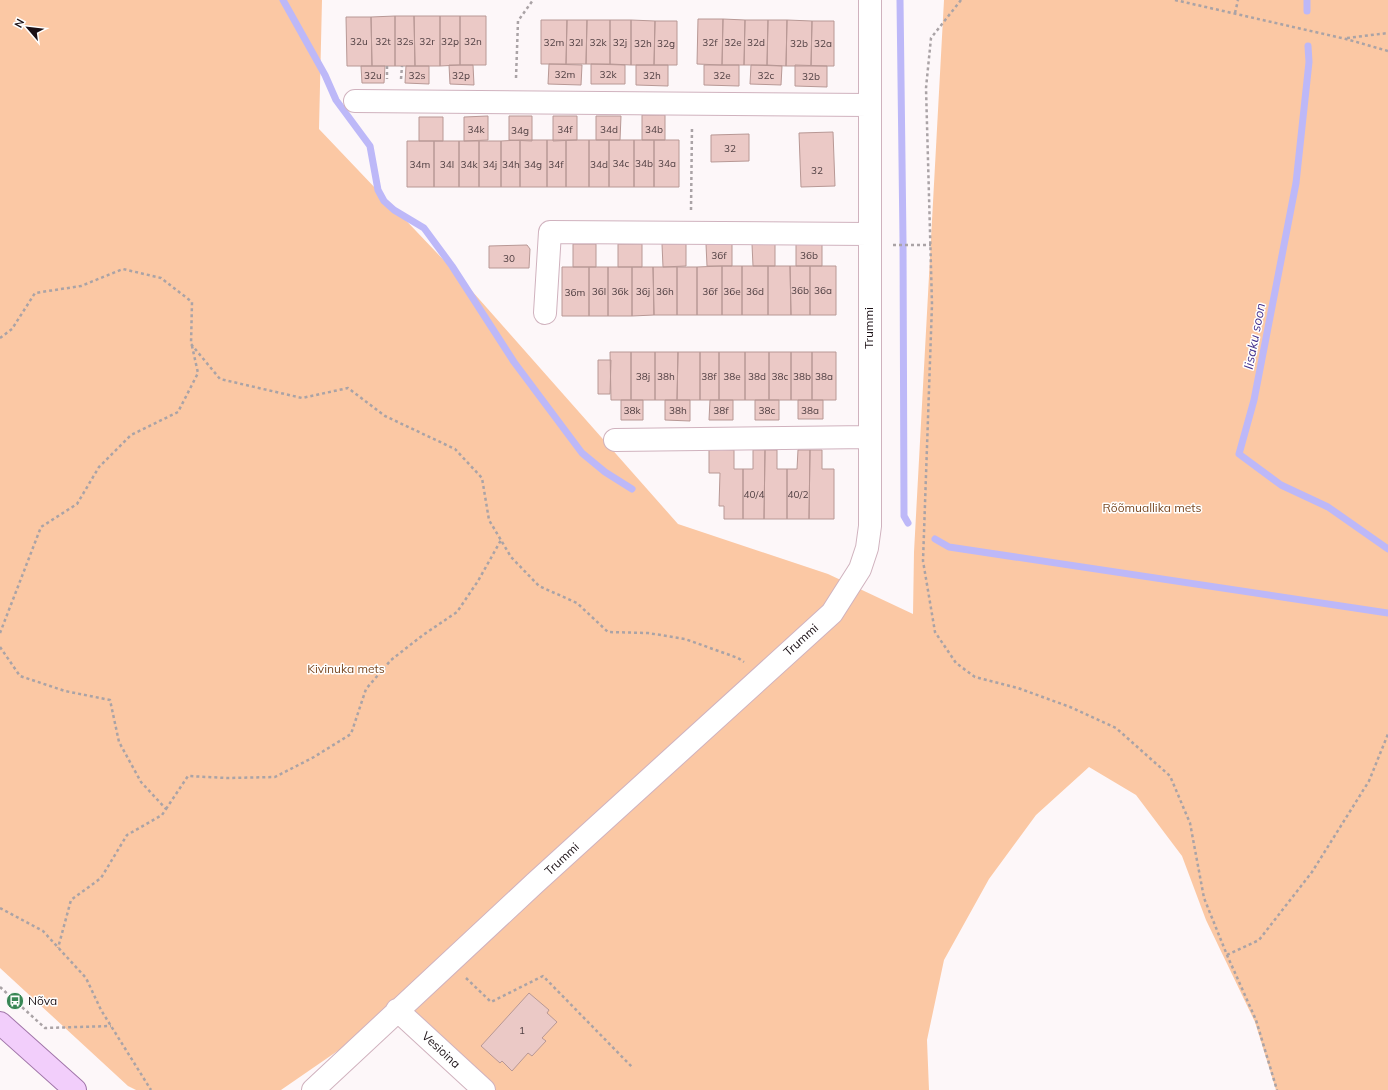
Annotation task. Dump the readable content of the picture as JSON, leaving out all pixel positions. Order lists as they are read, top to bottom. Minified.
{"streets":{"street":["Trummi","Vesioina"]},"crossings":[["Trummi","Vesioina"]],"water":["Iisaku soon"],"parks":["Rõõmuallika mets","Kivinuka mets"],"places":{"bus stop":["Nõva"]},"house_numbers":["32u","32t","32s","32r","32p","32n","32m","32l","32k","32j","32f","32e","32d","32h","32g","32b","32a","32m","32k","32u","32s","32p","32h","32e","32c","32b","34k","34f","34d","34b","34g","32","34c","34b","34a","34m","34l","34k","34j","34h","34g","34f","34d","32","36f","36b","30","36b","36a","36l","36k","36j","36h","36f","36e","36d","36m","38j","38h","38f","38e","38d","38c","38b","38a","38k","38h","38f","38c","38a","40/4","40/2","1"],"north":"top left"}
